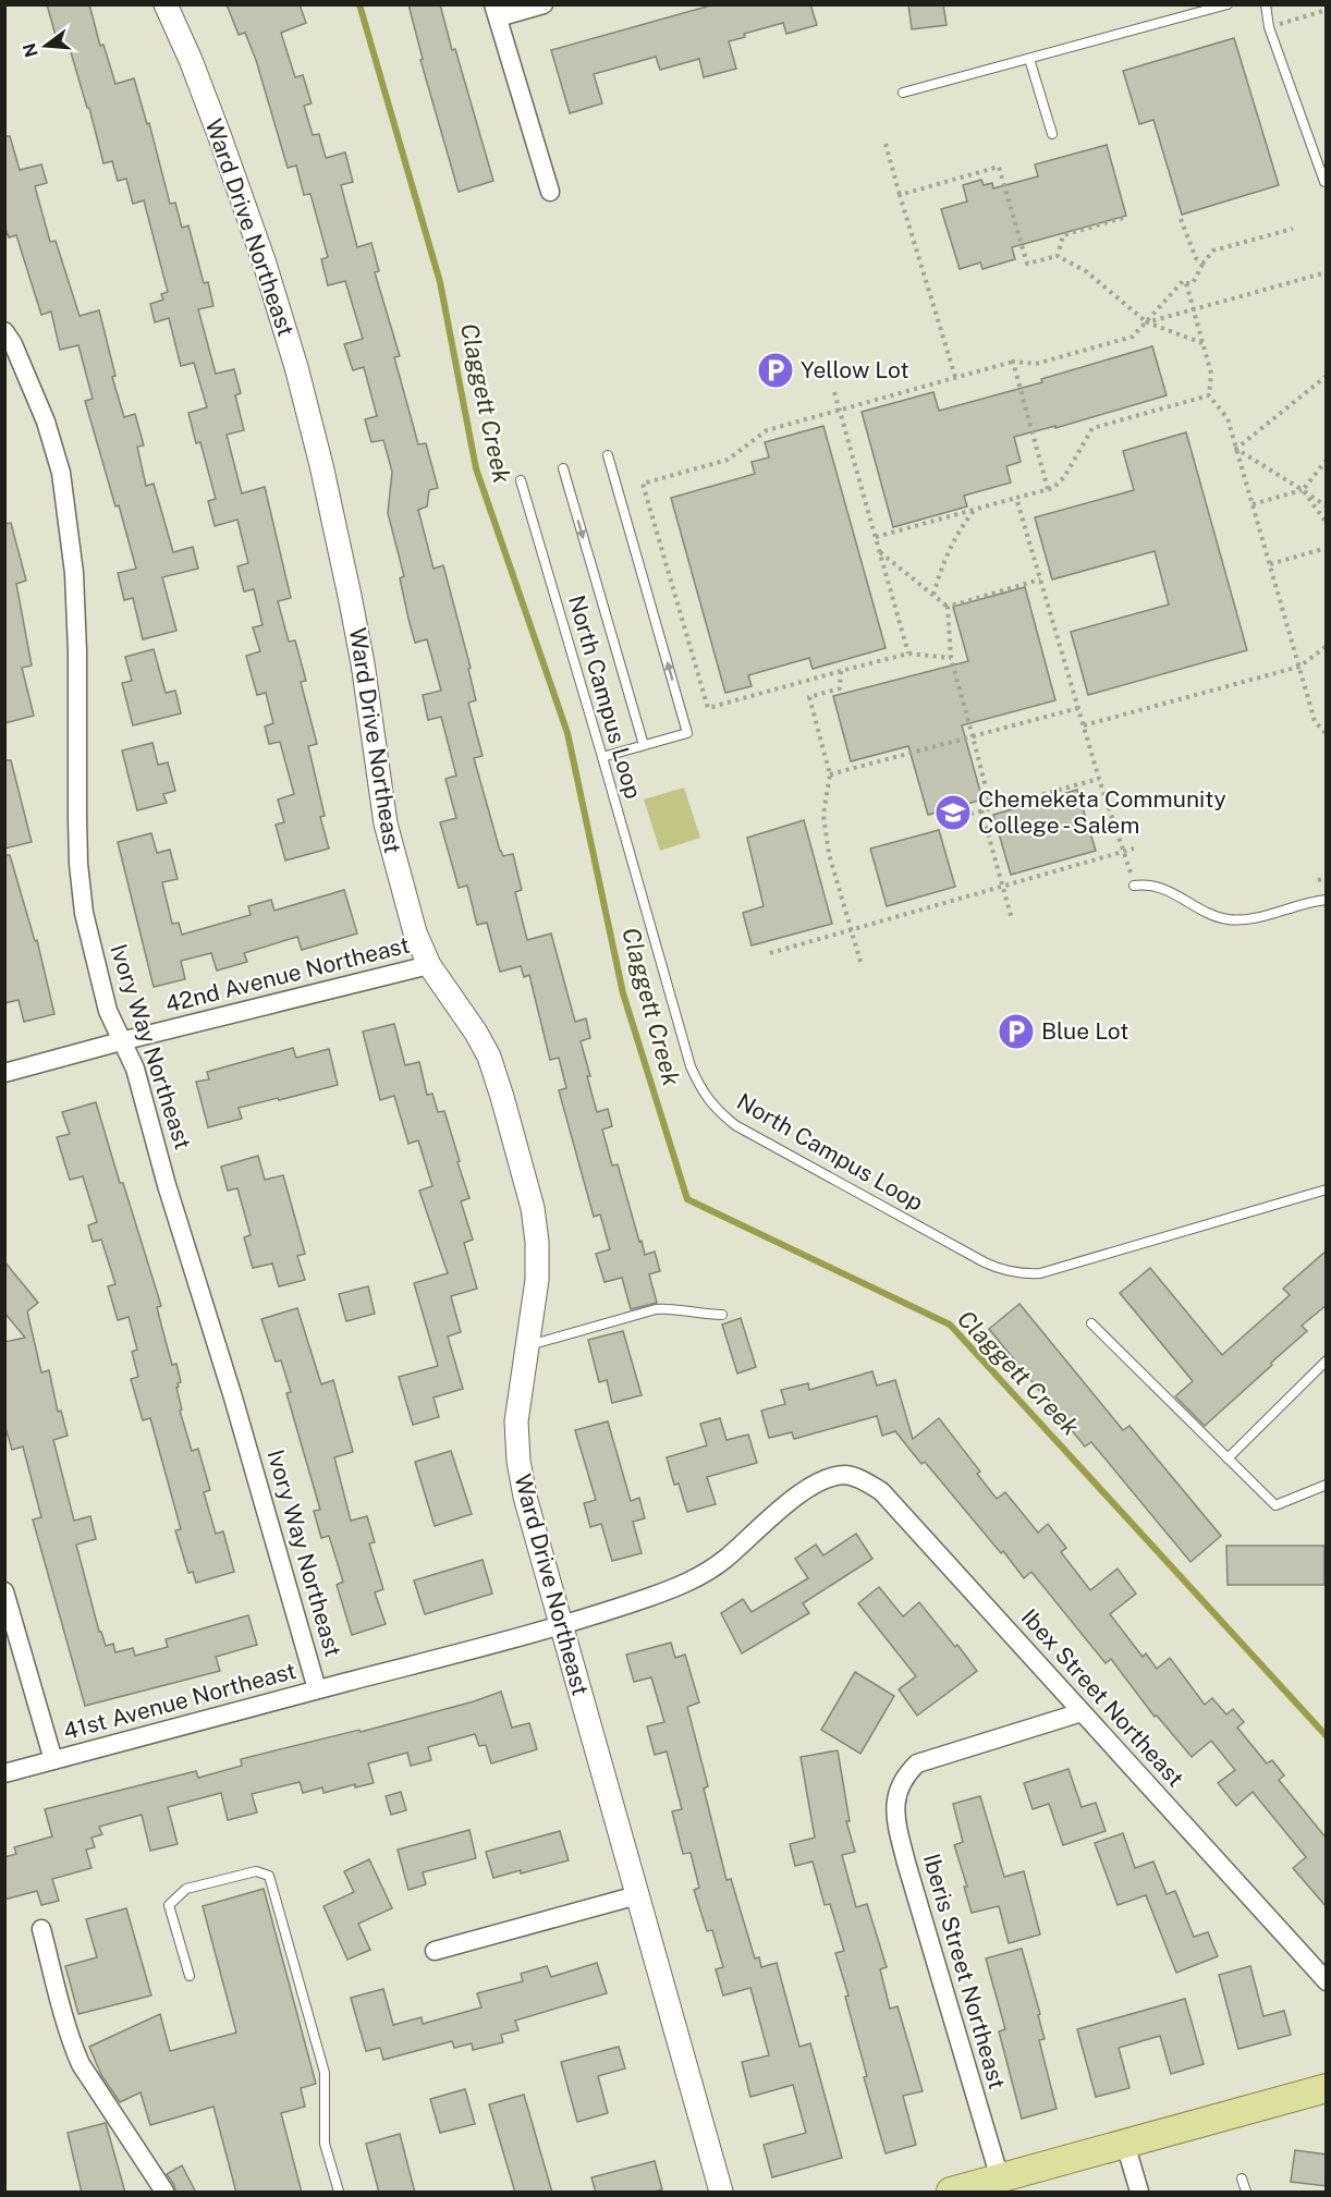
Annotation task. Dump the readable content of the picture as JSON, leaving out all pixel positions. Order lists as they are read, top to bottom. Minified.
{"streets":{"street":["Ward Drive Northeast","42nd Avenue Northeast","Ivory Way Northeast","Ibex Street Northeast","41st Avenue Northeast","Iberis Street Northeast"],"lane":["North Campus Loop"]},"crossings":[["Ward Drive Northeast","42nd Avenue Northeast"],["Ward Drive Northeast","41st Avenue Northeast"],["42nd Avenue Northeast","Ivory Way Northeast"],["Ivory Way Northeast","41st Avenue Northeast"],["Ibex Street Northeast","41st Avenue Northeast"],["Ibex Street Northeast","Iberis Street Northeast"]],"water":["Claggett Creek"],"places":{"parking":["Yellow Lot","Blue Lot"],"school or university":["Chemeketa Community College - Salem"]},"north":"left"}
